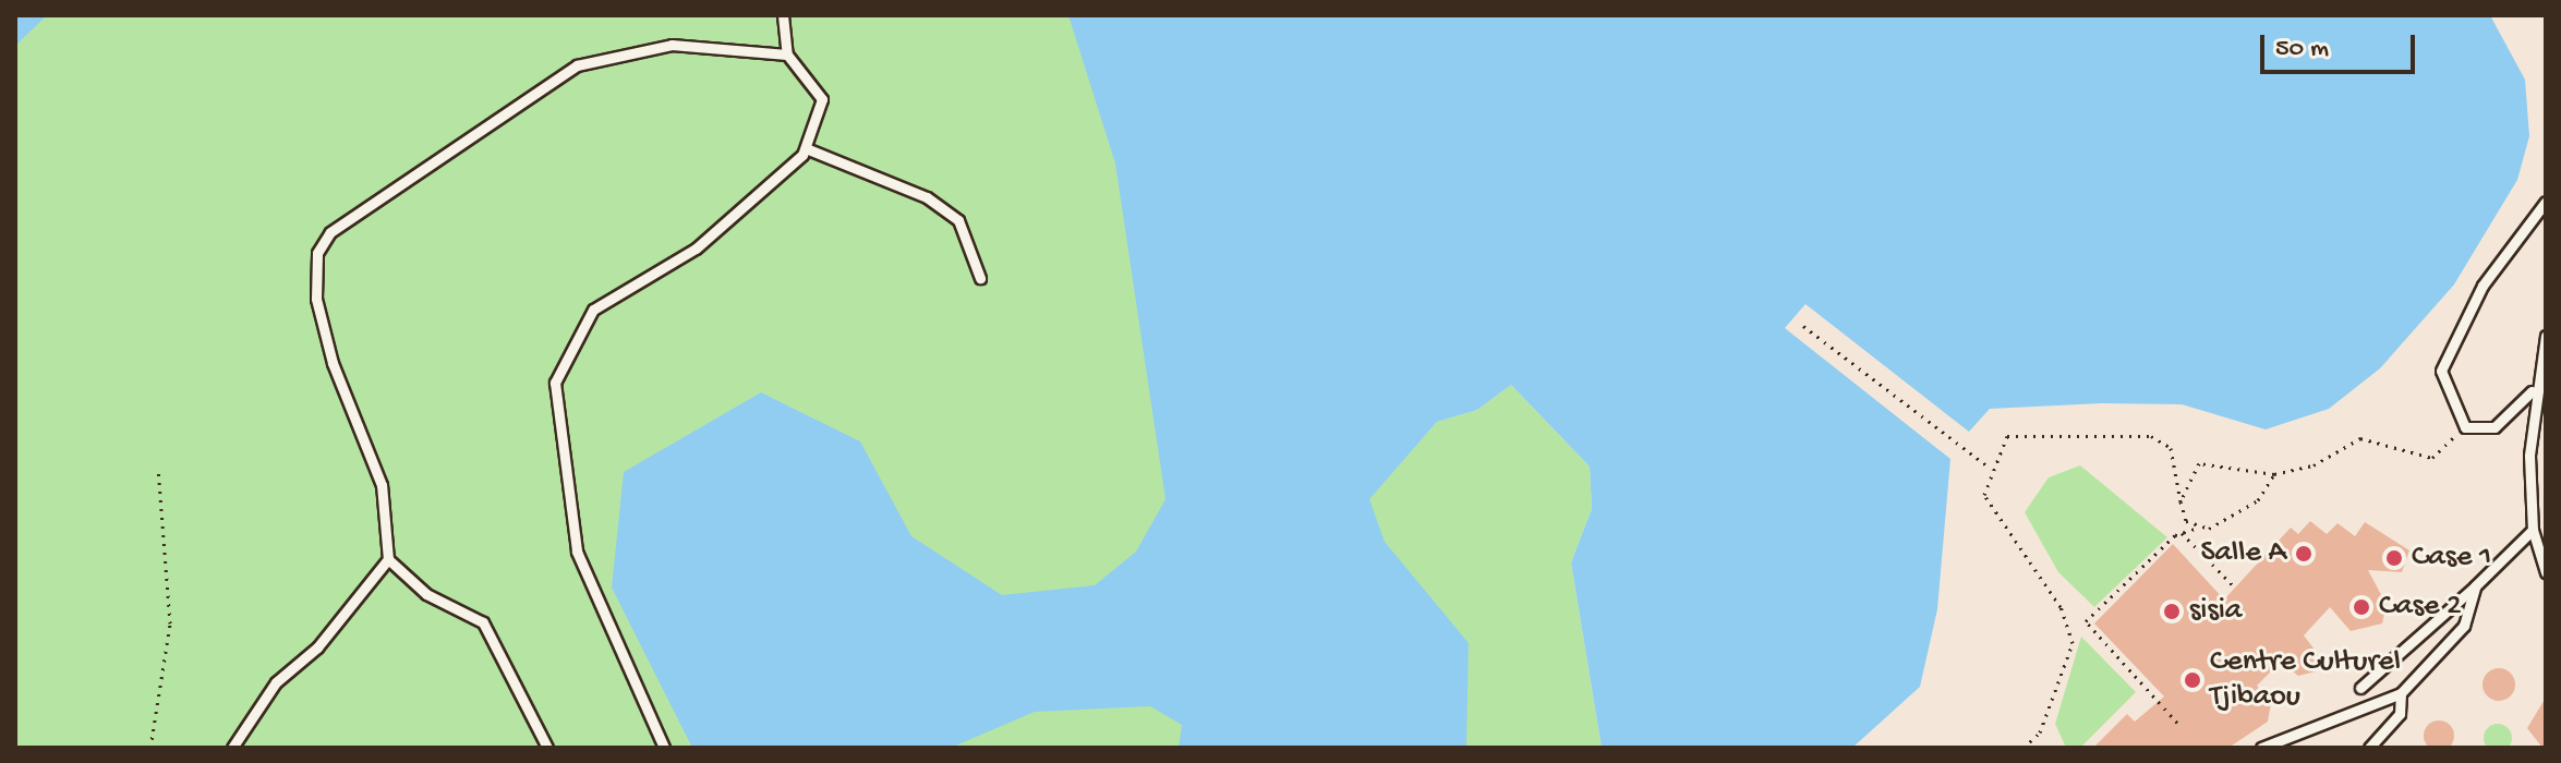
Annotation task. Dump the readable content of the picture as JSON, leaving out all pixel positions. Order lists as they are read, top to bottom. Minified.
{"places":["Salle A","Case 1","Case 2","sisia","Centre Culturel Tjibaou"],"scale_bar":"50 m"}
